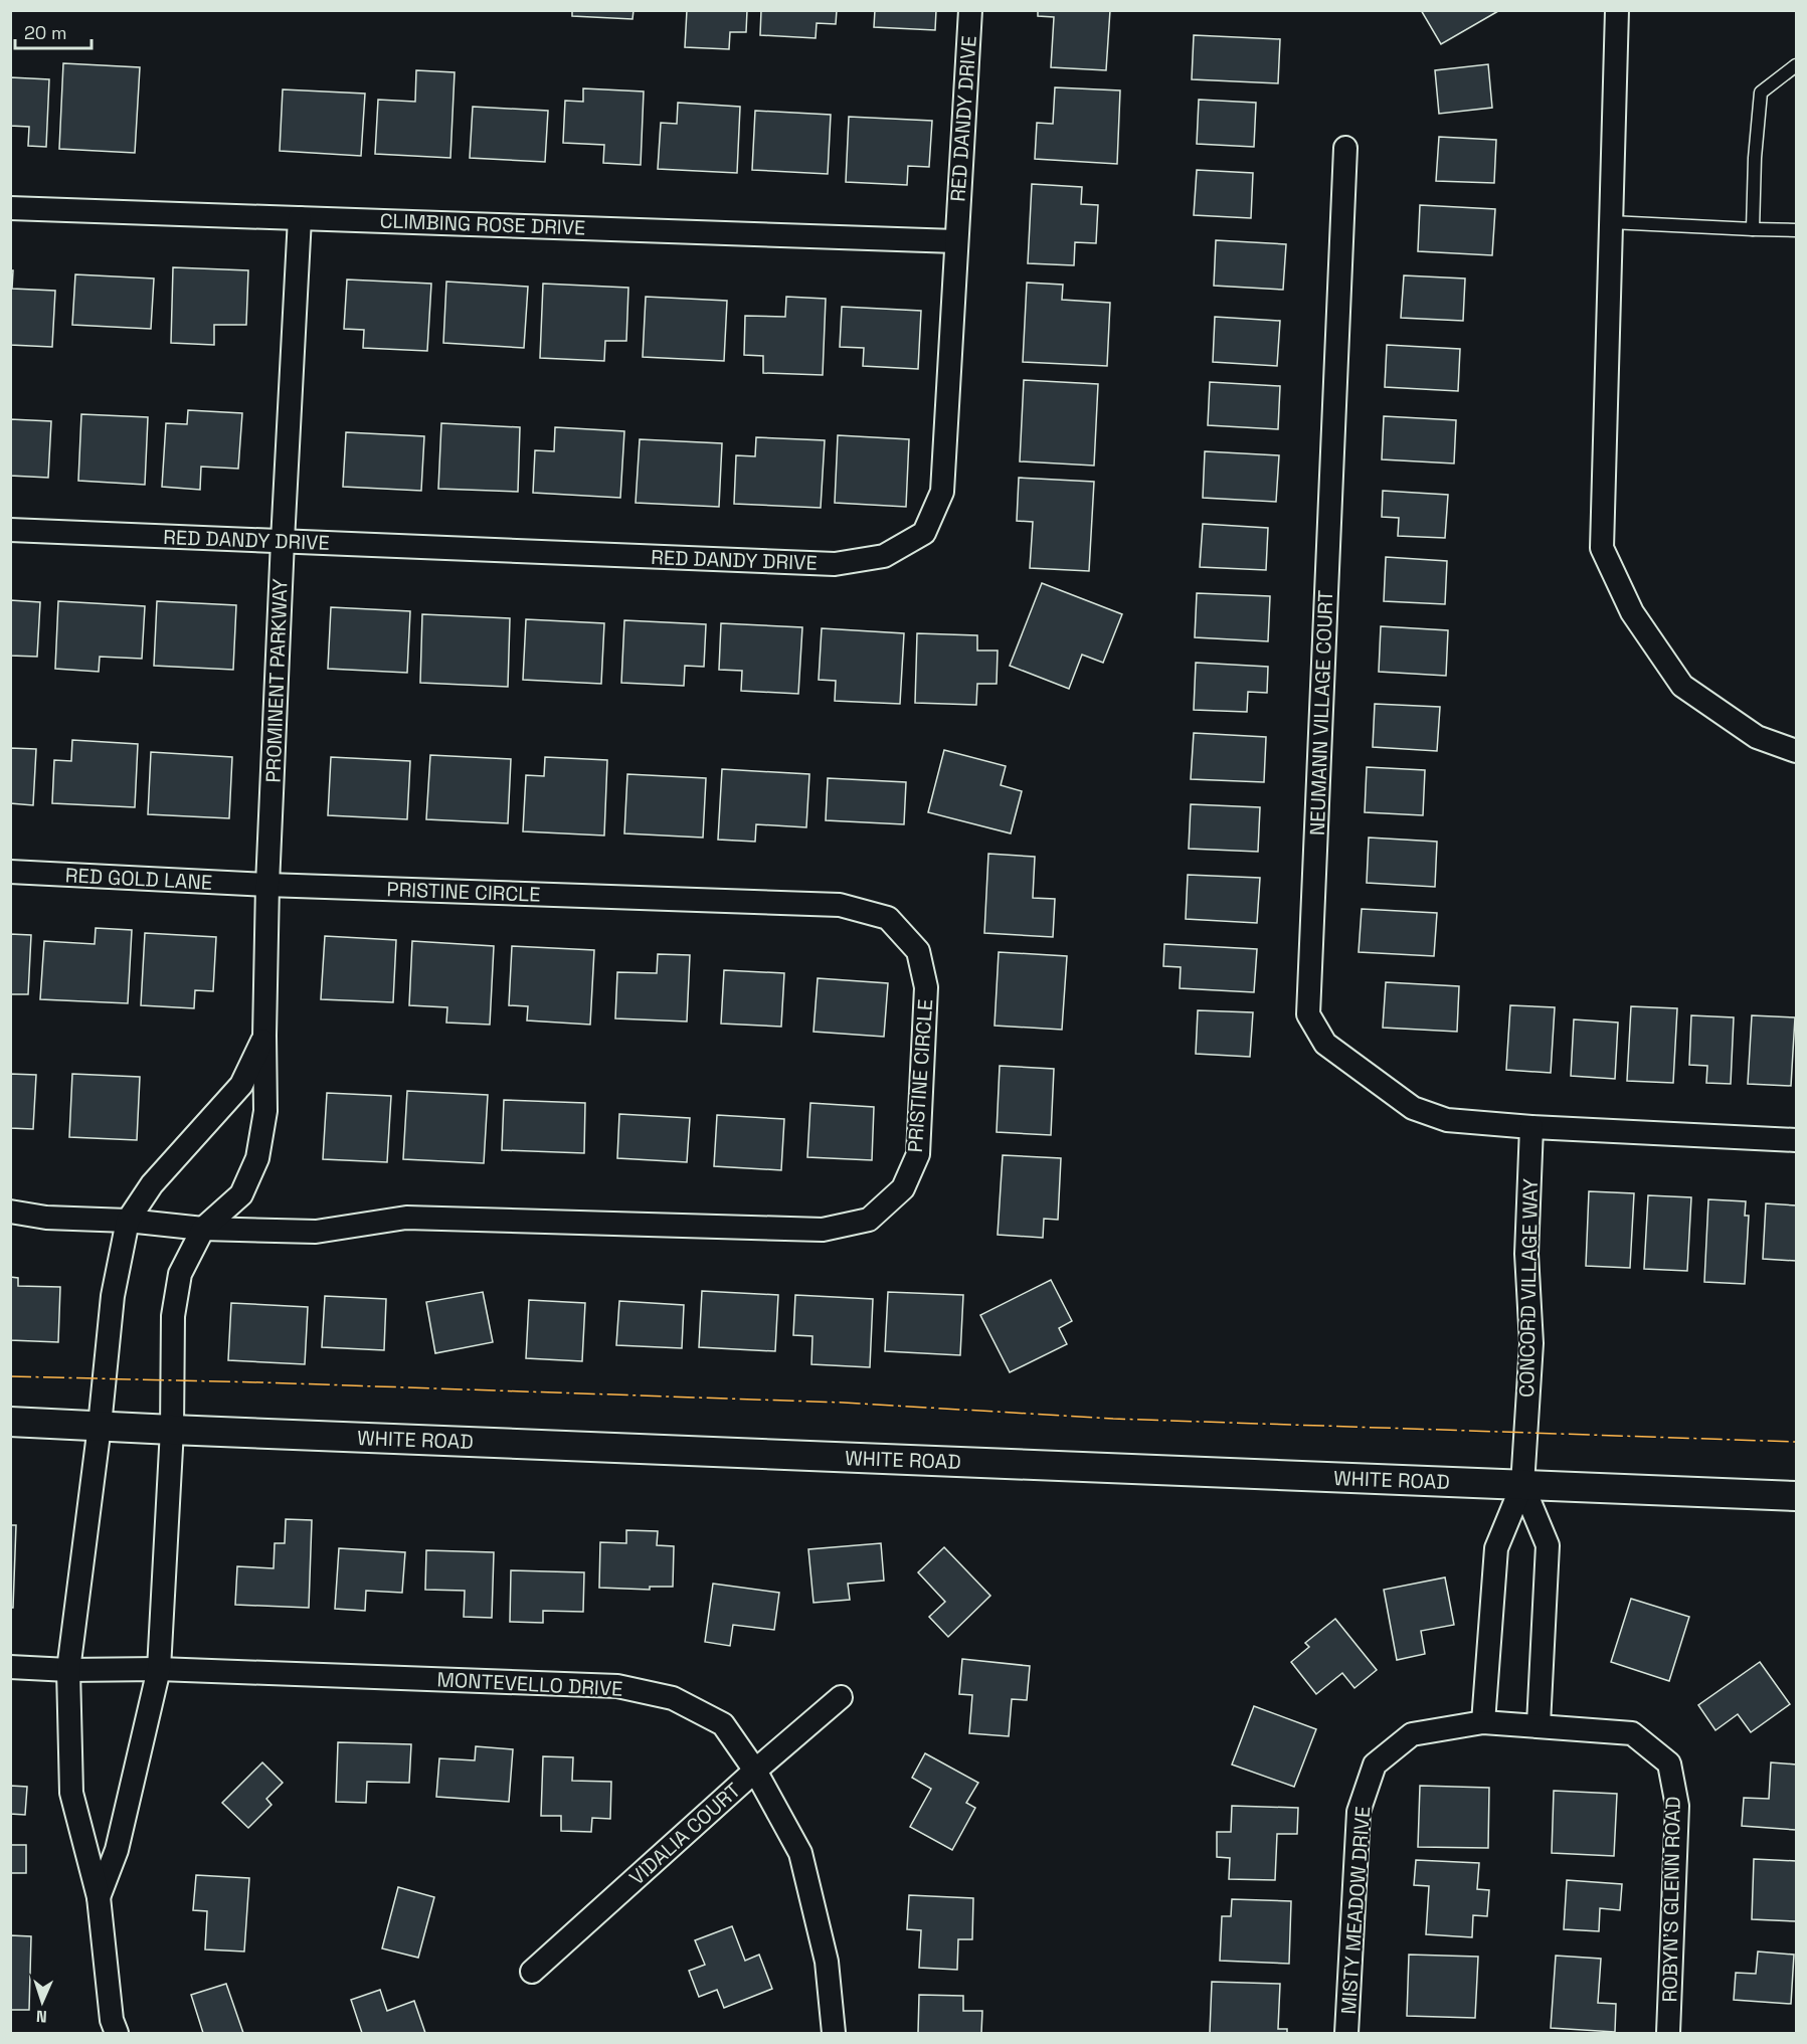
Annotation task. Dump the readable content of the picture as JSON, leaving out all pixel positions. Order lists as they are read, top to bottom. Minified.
{"streets":{"street":["RED DANDY DRIVE","CLIMBING ROSE DRIVE","PROMINENT PARKWAY","NEUMANN VILLAGE COURT","RED GOLD LANE","PRISTINE CIRCLE","CONCORD VILLAGE WAY","WHITE ROAD","MONTEVELLO DRIVE","VIDALIA COURT","ROBYN'S GLENN ROAD","MISTY MEADOW DRIVE"]},"crossings":[["RED DANDY DRIVE","CLIMBING ROSE DRIVE"],["RED DANDY DRIVE","PROMINENT PARKWAY"],["CLIMBING ROSE DRIVE","PROMINENT PARKWAY"],["PROMINENT PARKWAY","RED GOLD LANE"],["PROMINENT PARKWAY","PRISTINE CIRCLE"],["PROMINENT PARKWAY","WHITE ROAD"],["PROMINENT PARKWAY","MONTEVELLO DRIVE"],["NEUMANN VILLAGE COURT","CONCORD VILLAGE WAY"],["RED GOLD LANE","PRISTINE CIRCLE"],["CONCORD VILLAGE WAY","WHITE ROAD"],["MONTEVELLO DRIVE","VIDALIA COURT"],["ROBYN'S GLENN ROAD","MISTY MEADOW DRIVE"]],"scale_bar":"20 m","north":"bottom"}
